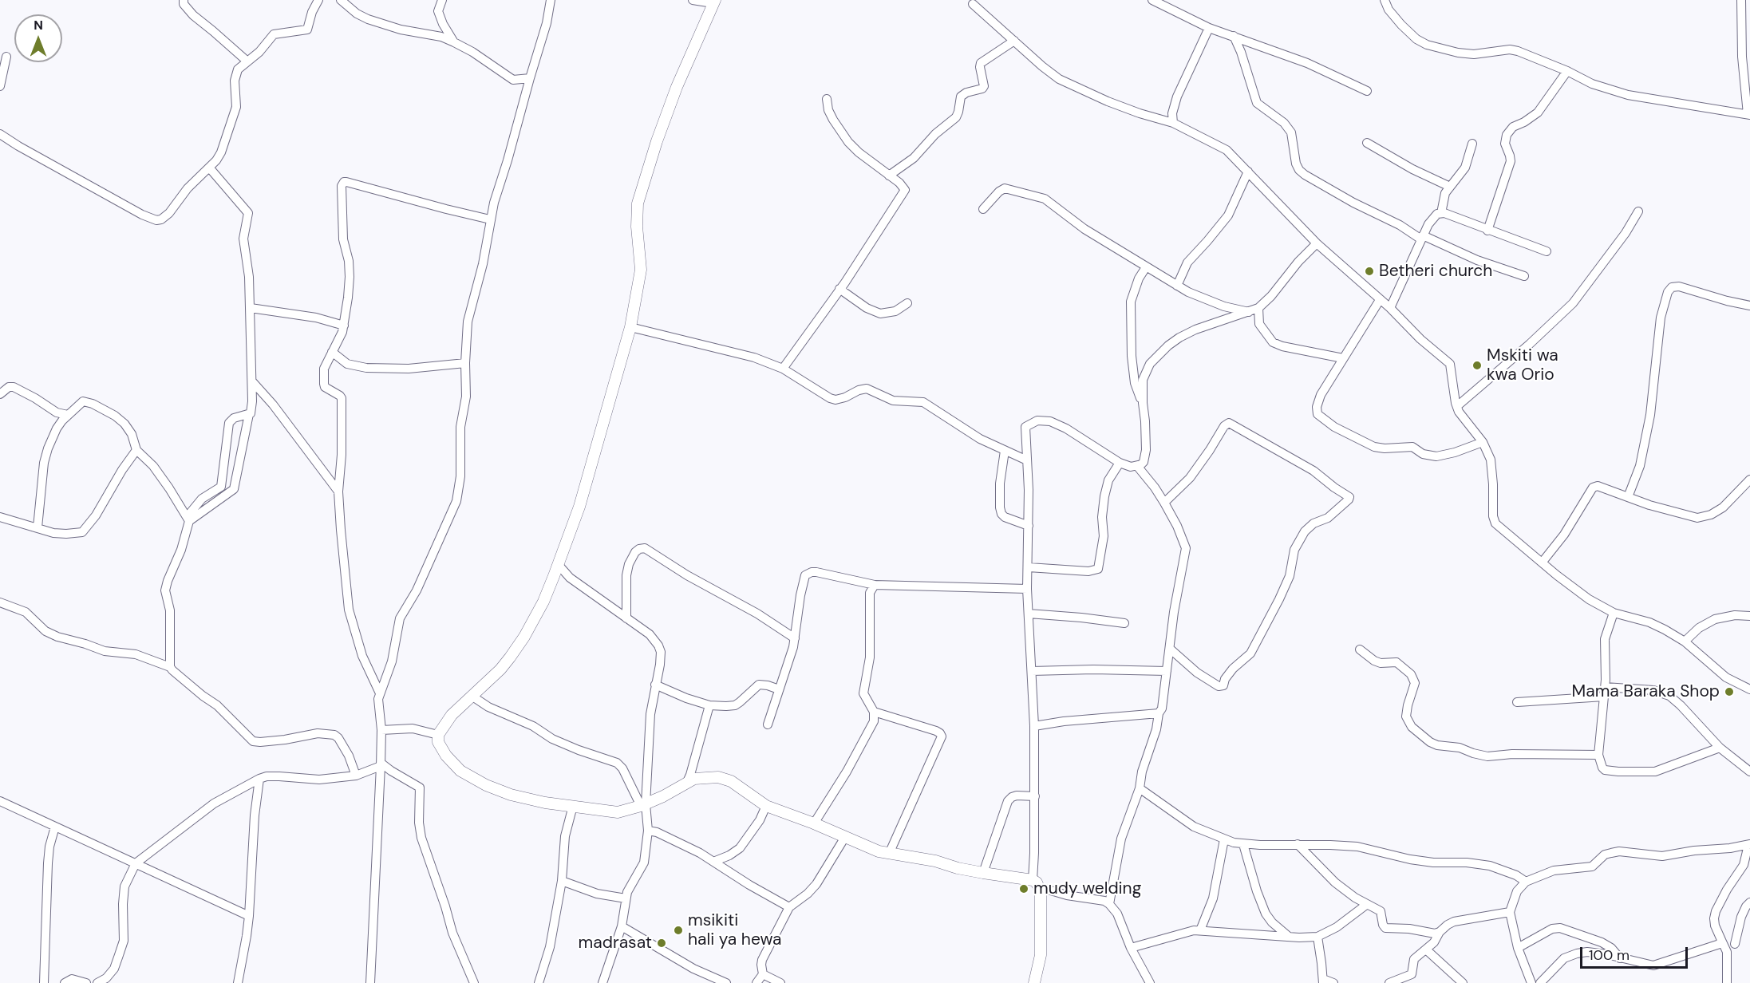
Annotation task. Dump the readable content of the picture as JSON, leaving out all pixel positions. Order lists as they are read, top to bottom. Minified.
{"places":["Betheri church","Mskiti wa kwa Orio","Mama Baraka Shop","mudy welding","msikiti hali ya hewa","madrasat"],"scale_bar":"100 m","north":"top"}
